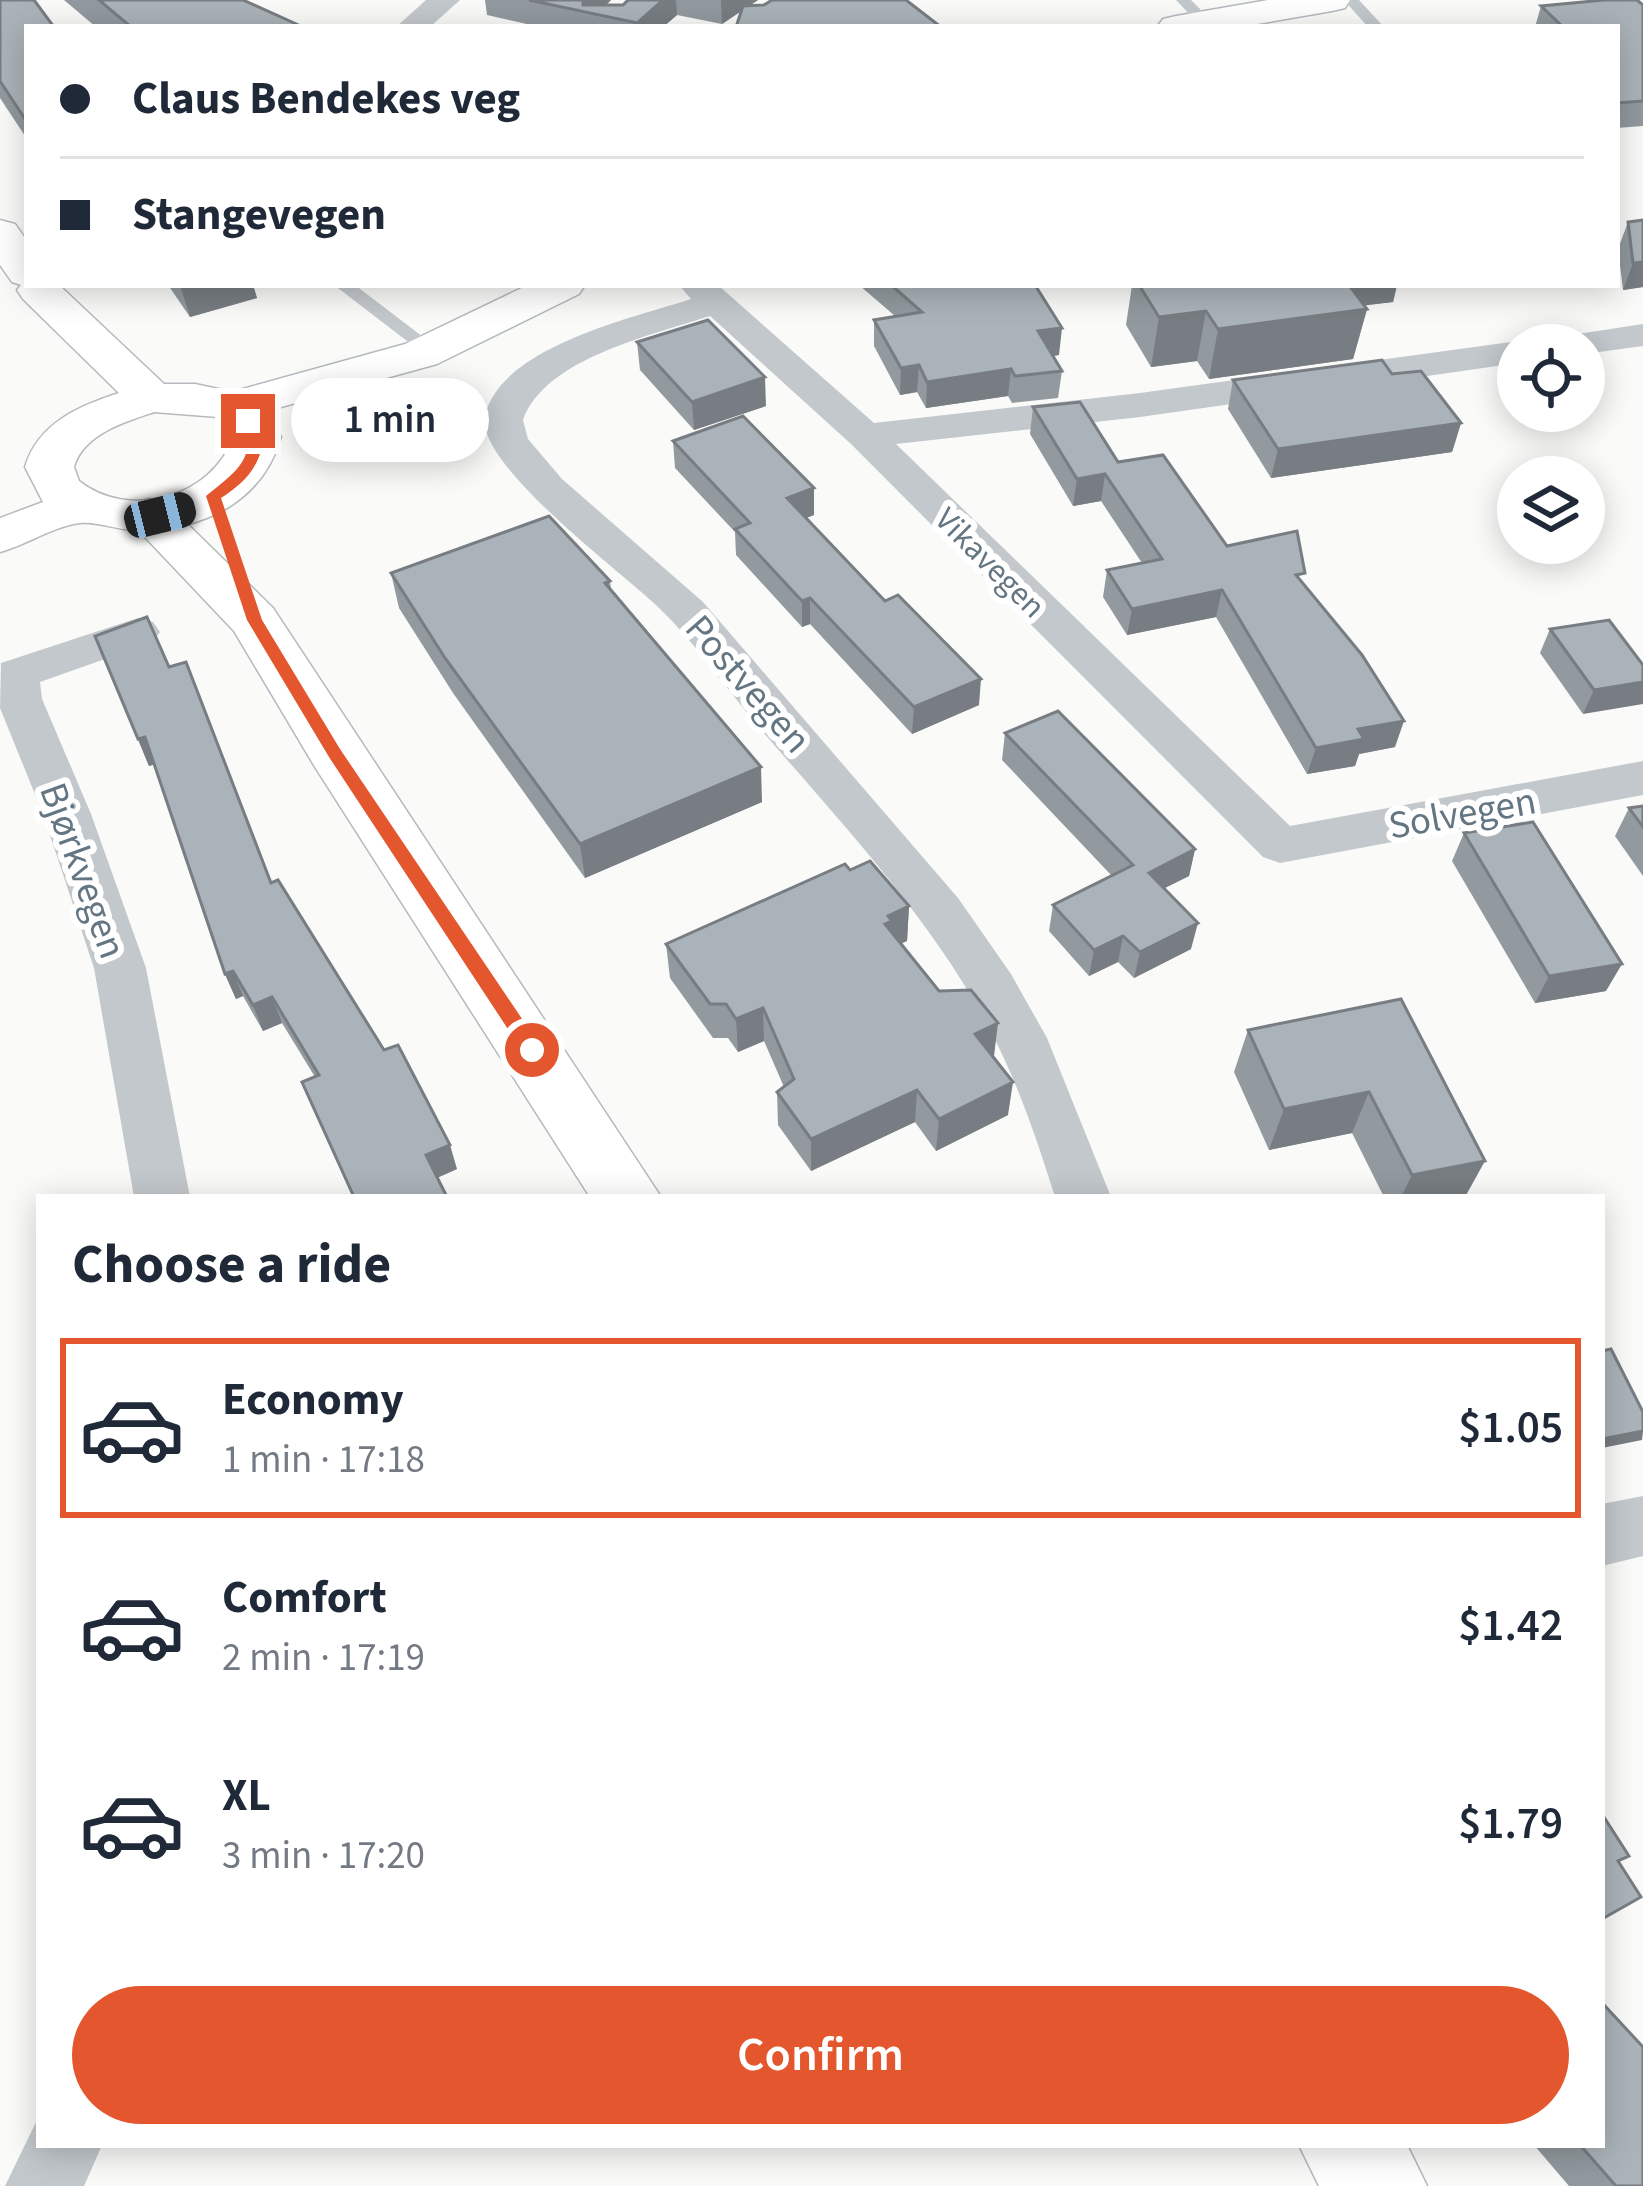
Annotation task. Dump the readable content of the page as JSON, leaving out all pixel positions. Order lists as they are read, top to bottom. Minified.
{"streets":{"street":["Vikavegen","Postvegen","Solvegen","Bjørkvegen"]},"crossings":[["Vikavegen","Postvegen"],["Vikavegen","Solvegen"]],"page":{"banner":["Claus Bendekes veg","Stangevegen"],"bubble":"1 min","heading":"Choose a ride","list":[{"name":"Economy","note":"1 min · 17:18","value":"$1.05"},{"name":"Comfort","note":"2 min · 17:19","value":"$1.42"},{"name":"XL","note":"3 min · 17:20","value":"$1.79"}],"buttons":"Confirm"}}
